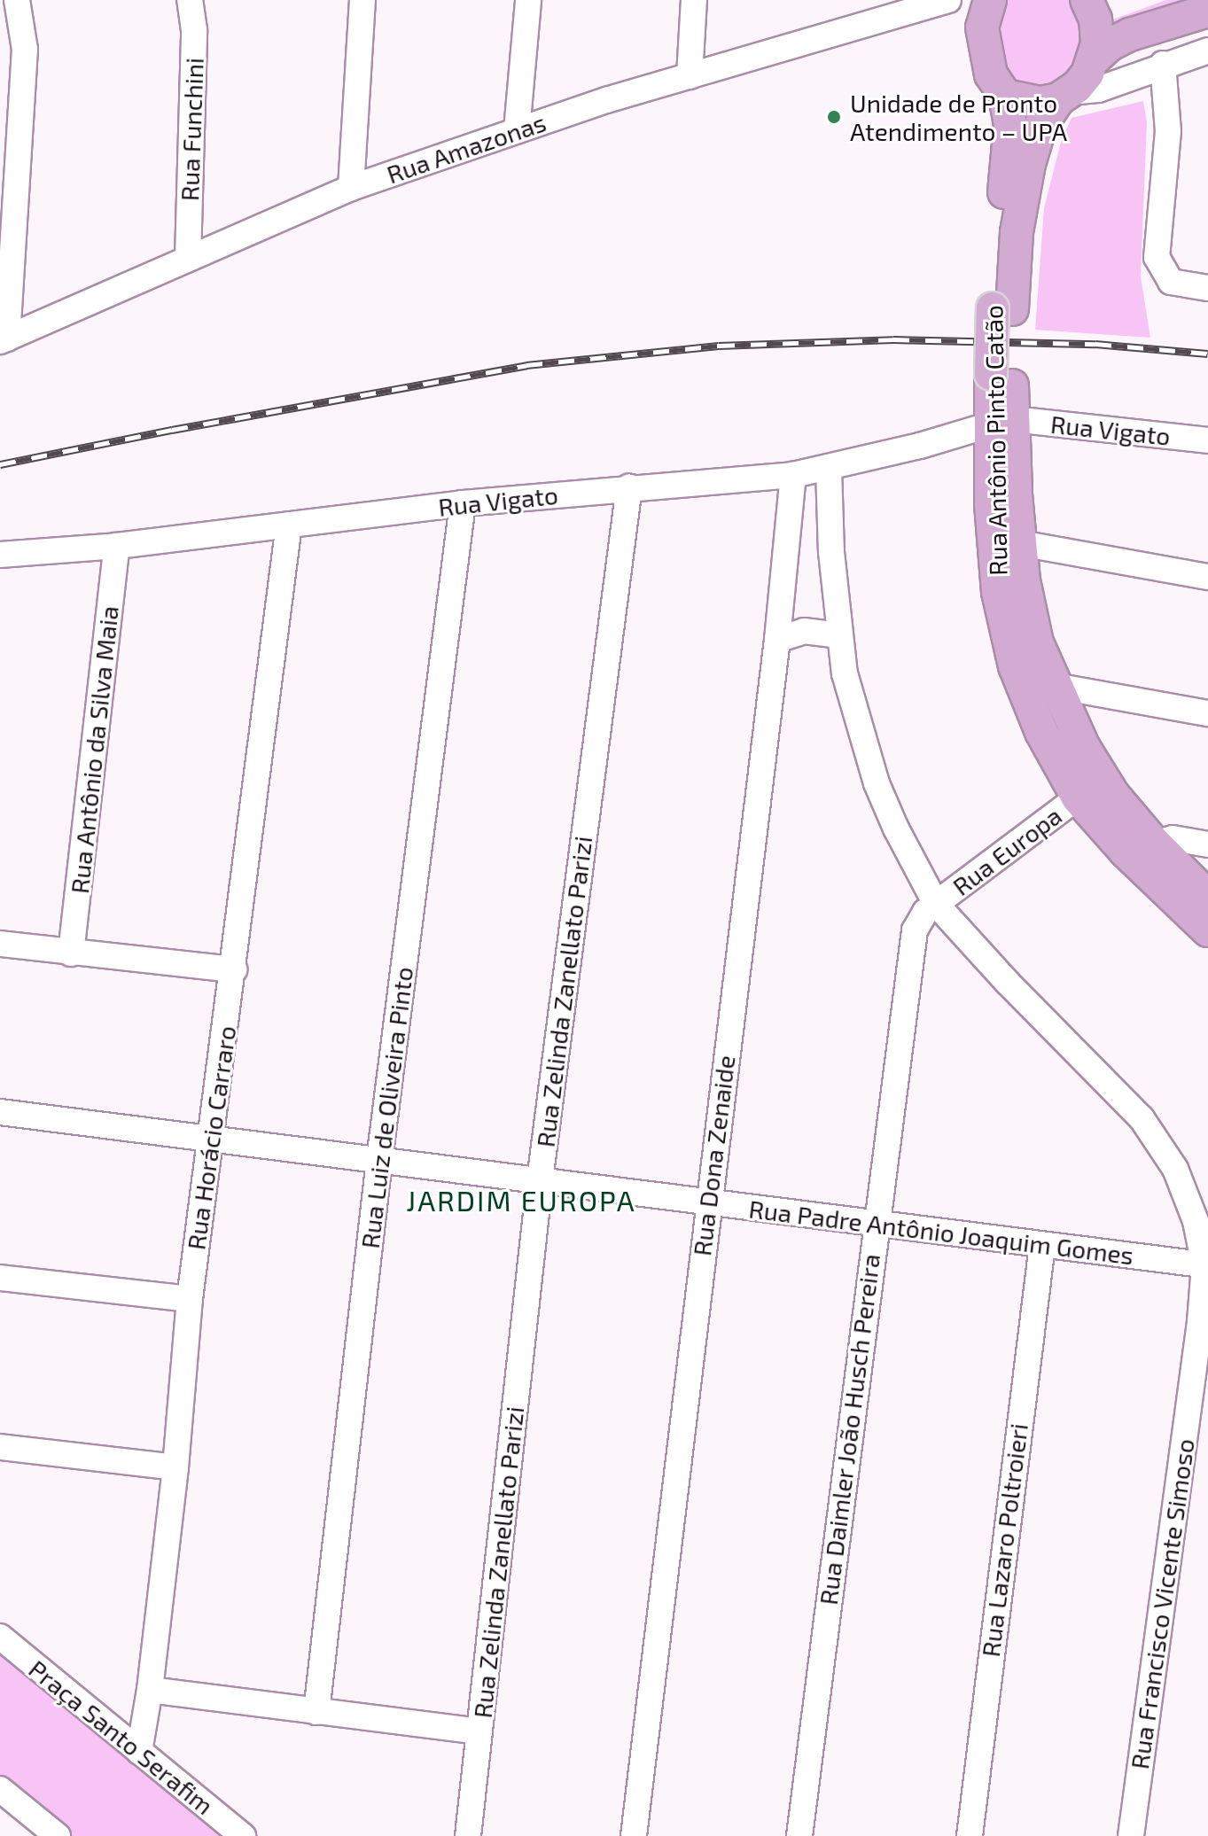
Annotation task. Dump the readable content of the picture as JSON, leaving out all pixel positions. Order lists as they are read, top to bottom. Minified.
{"streets":{"main road":["Rua Antônio Pinto Catão"],"street":["Rua Funchini","Rua Amazonas","Rua Vigato","Rua Antônio da Silva Maia","Rua Europa","Rua Zelinda Zanellato Parizi","Rua Luiz de Oliveira Pinto","Rua Horácio Carraro","Rua Dona Zenaide","Rua Padre Antônio Joaquim Gomes","Rua Daimler João Husch Pereira","Rua Lazaro Poltroieri","Rua Francisco Vicente Simoso","Praça Santo Serafim"]},"crossings":[["Rua Funchini","Rua Amazonas"],["Rua Vigato","Rua Antônio Pinto Catão"],["Rua Vigato","Rua Antônio da Silva Maia"],["Rua Vigato","Rua Zelinda Zanellato Parizi"],["Rua Vigato","Rua Luiz de Oliveira Pinto"],["Rua Vigato","Rua Horácio Carraro"],["Rua Vigato","Rua Dona Zenaide"],["Rua Vigato","Rua Francisco Vicente Simoso"],["Rua Antônio Pinto Catão","Rua Europa"],["Rua Europa","Rua Daimler João Husch Pereira"],["Rua Europa","Rua Francisco Vicente Simoso"],["Rua Zelinda Zanellato Parizi","Rua Padre Antônio Joaquim Gomes"],["Rua Luiz de Oliveira Pinto","Rua Padre Antônio Joaquim Gomes"],["Rua Horácio Carraro","Rua Padre Antônio Joaquim Gomes"],["Rua Horácio Carraro","Praça Santo Serafim"],["Rua Dona Zenaide","Rua Padre Antônio Joaquim Gomes"],["Rua Padre Antônio Joaquim Gomes","Rua Daimler João Husch Pereira"],["Rua Padre Antônio Joaquim Gomes","Rua Lazaro Poltroieri"],["Rua Padre Antônio Joaquim Gomes","Rua Francisco Vicente Simoso"],["Rua Daimler João Husch Pereira","Rua Francisco Vicente Simoso"]],"districts":["JARDIM EUROPA"],"places":["Unidade de Pronto Atendimento – UPA"]}
